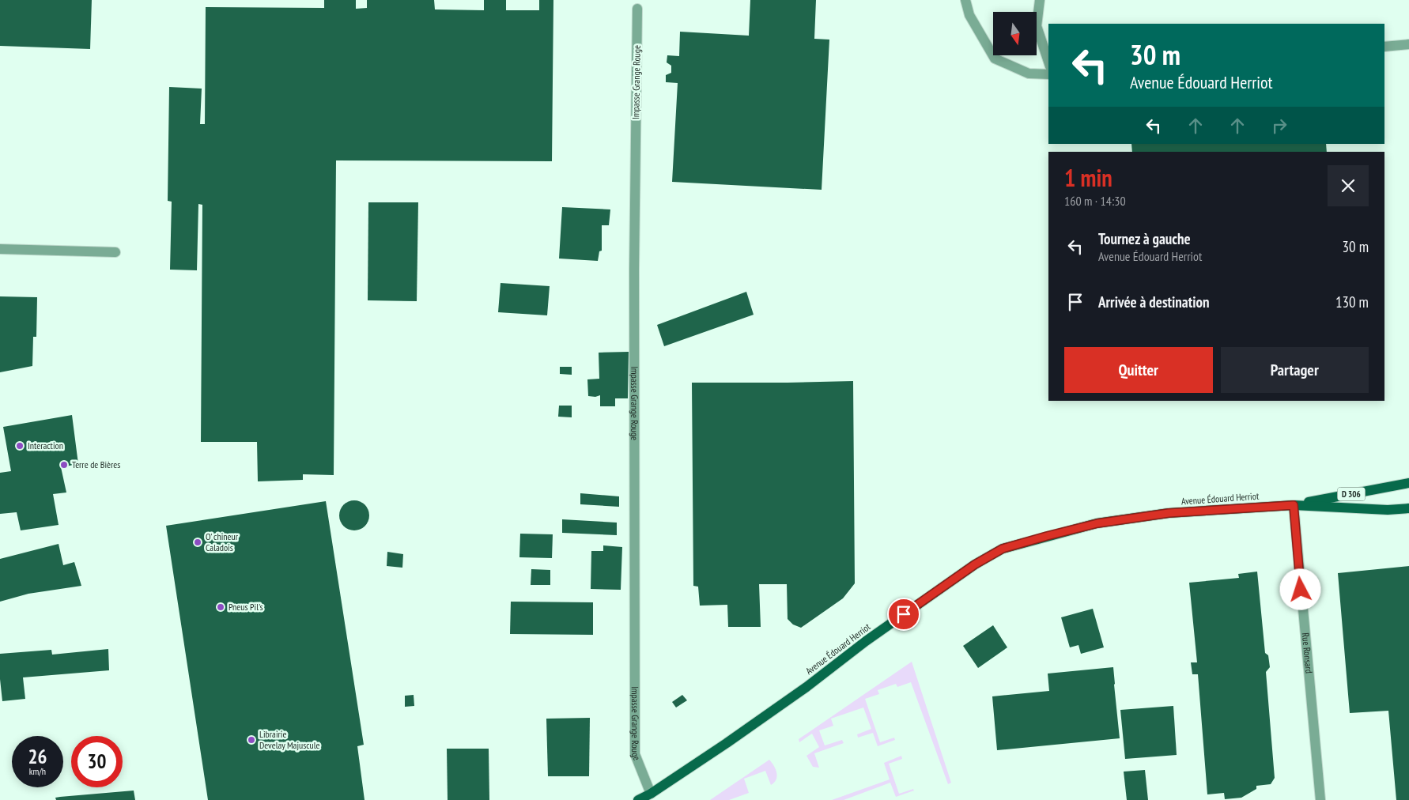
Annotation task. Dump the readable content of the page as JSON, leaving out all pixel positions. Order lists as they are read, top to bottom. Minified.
{"streets":{"main road":["D 306","Avenue Édouard Herriot"],"street":["Impasse Grange Rouge","Rue Ronsard"]},"crossings":[["Impasse Grange Rouge","Avenue Édouard Herriot"],["Avenue Édouard Herriot","Rue Ronsard"]],"places":["Interaction","Terre de Bières","O' chineur Caladois","Pneus Pil's","Librairie Develay Majuscule"],"north":"bottom","page":{"turn":["30 m","Avenue Édouard Herriot"],"heading":["1 min","160 m · 14:30"],"list":[{"name":"Tournez à gauche","note":"Avenue Édouard Herriot","value":"30 m"},{"name":"Arrivée à destination","value":"130 m"}],"buttons":["Quitter","Partager"],"speed":"26 km/h","limit":"30"}}
